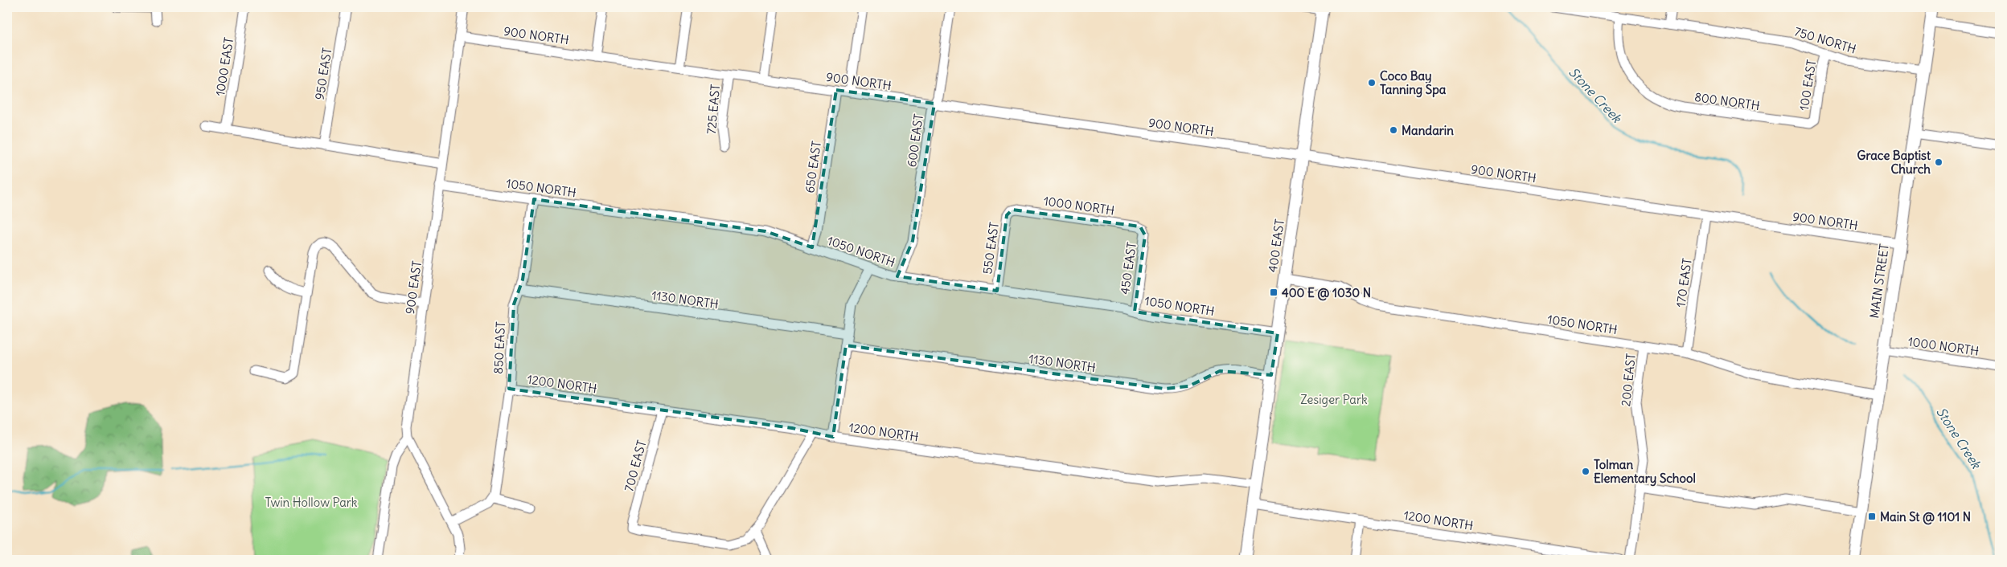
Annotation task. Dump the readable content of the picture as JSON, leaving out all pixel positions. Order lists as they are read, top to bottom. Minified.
{"streets":{"main road":["400 EAST","MAIN STREET"],"street":["900 NORTH","750 NORTH","1000 EAST","950 EAST","100 EAST","800 NORTH","725 EAST","600 EAST","650 EAST","1050 NORTH","1000 NORTH","550 EAST","450 EAST","170 EAST","900 EAST","1130 NORTH","850 EAST","200 EAST","1200 NORTH","700 EAST"]},"crossings":[["900 NORTH","725 EAST"],["900 NORTH","600 EAST"],["900 NORTH","650 EAST"],["900 NORTH","400 EAST"],["900 NORTH","MAIN STREET"],["900 NORTH","170 EAST"],["900 NORTH","900 EAST"],["750 NORTH","100 EAST"],["750 NORTH","800 NORTH"],["750 NORTH","MAIN STREET"],["100 EAST","800 NORTH"],["600 EAST","1050 NORTH"],["650 EAST","1050 NORTH"],["1050 NORTH","400 EAST"],["1050 NORTH","550 EAST"],["1050 NORTH","450 EAST"],["1050 NORTH","MAIN STREET"],["1050 NORTH","170 EAST"],["1050 NORTH","900 EAST"],["1050 NORTH","850 EAST"],["1050 NORTH","200 EAST"],["1000 NORTH","550 EAST"],["1000 NORTH","450 EAST"],["1000 NORTH","MAIN STREET"],["400 EAST","1130 NORTH"],["400 EAST","1200 NORTH"],["1130 NORTH","850 EAST"],["850 EAST","1200 NORTH"],["1200 NORTH","700 EAST"]],"water":["Stone Creek"],"parks":["Zesiger Park","Twin Hollow Park"],"places":{"other":["Coco Bay Tanning Spa","Mandarin","Grace Baptist Church","Tolman Elementary School"],"transit":["400 E @ 1030 N","Main St @ 1101 N"]}}
